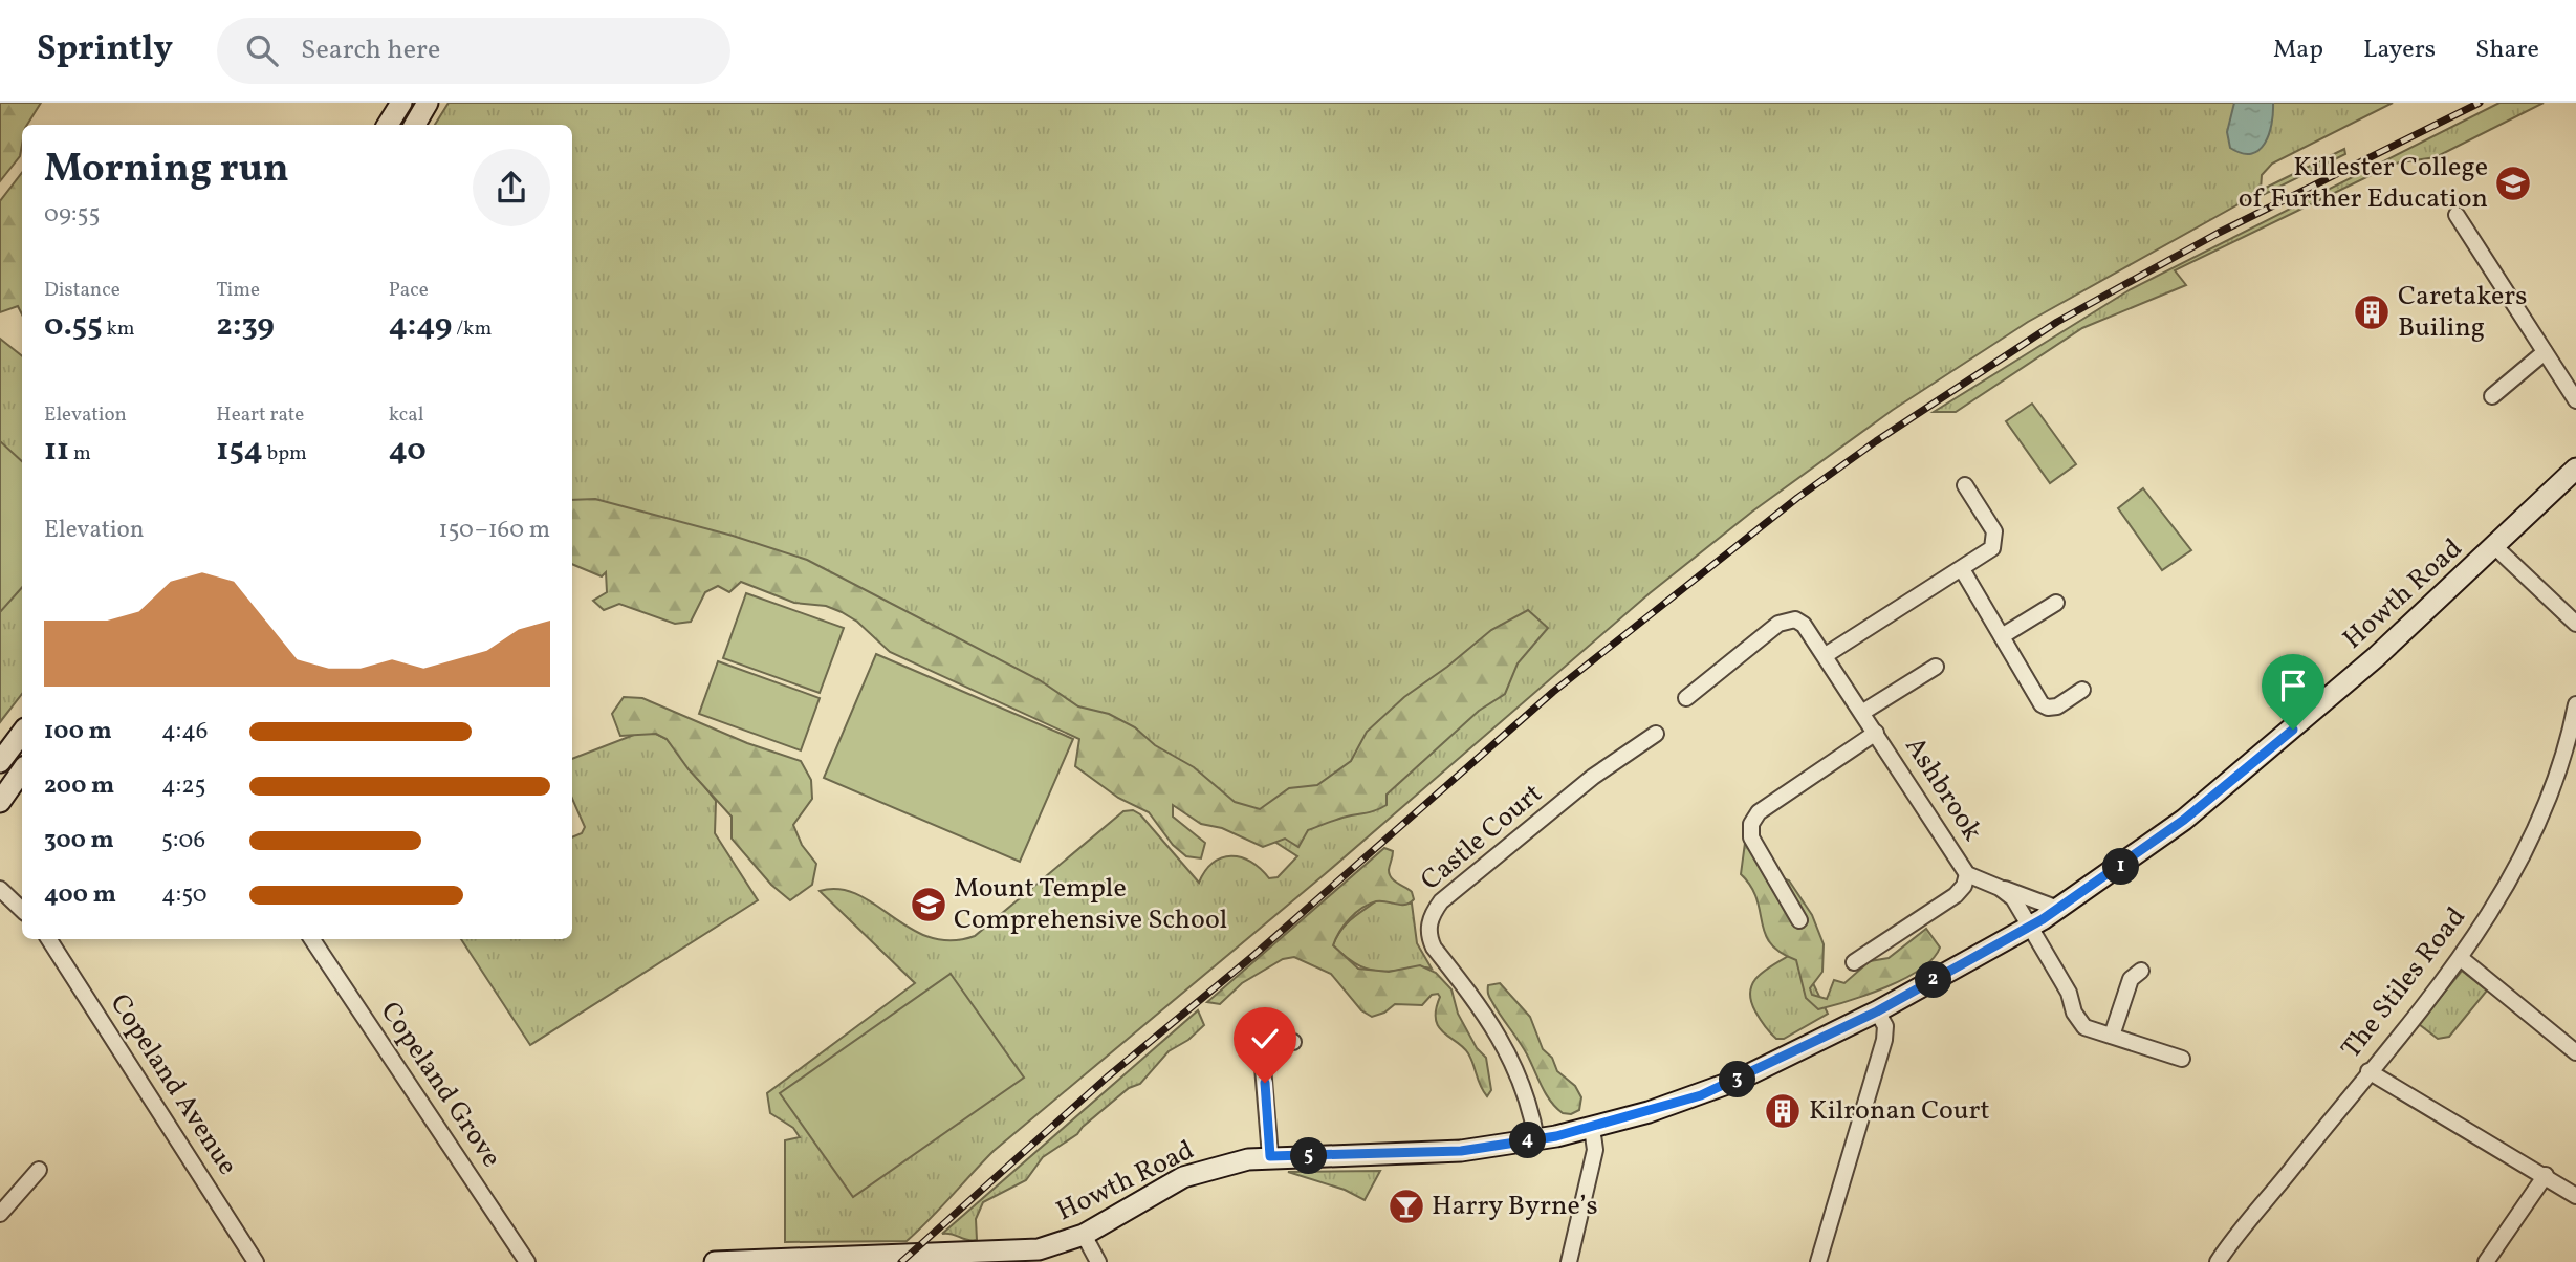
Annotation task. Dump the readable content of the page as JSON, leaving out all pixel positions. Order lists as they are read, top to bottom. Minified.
{"streets":{"main road":["Howth Road"],"street":["Ashbrook","Castle Court","The Stiles Road","Copeland Avenue","Copeland Grove"]},"crossings":[["Howth Road","Ashbrook"],["Howth Road","Castle Court"]],"places":{"school or university":["Killester College of Further Education","Mount Temple Comprehensive School"],"building":["Caretakers Builing","Kilronan Court"],"bar":["Harry Byrne’s"]},"page":{"header":"Sprintly","search":"Search here","nav":["Map","Layers","Share"],"heading":["Morning run","09:55"],"stats":[["Distance","0.55 km"],["Time","2:39"],["Pace","4:49 /km"],["Elevation","11 m"],["Heart rate","154 bpm"],["kcal","40"]],"chart":["Elevation","150–160 m"],"list":[{"name":"100 m","note":"4:46"},{"name":"200 m","note":"4:25"},{"name":"300 m","note":"5:06"},{"name":"400 m","note":"4:50"}],"pins":["1","2","3","4","5"]}}
